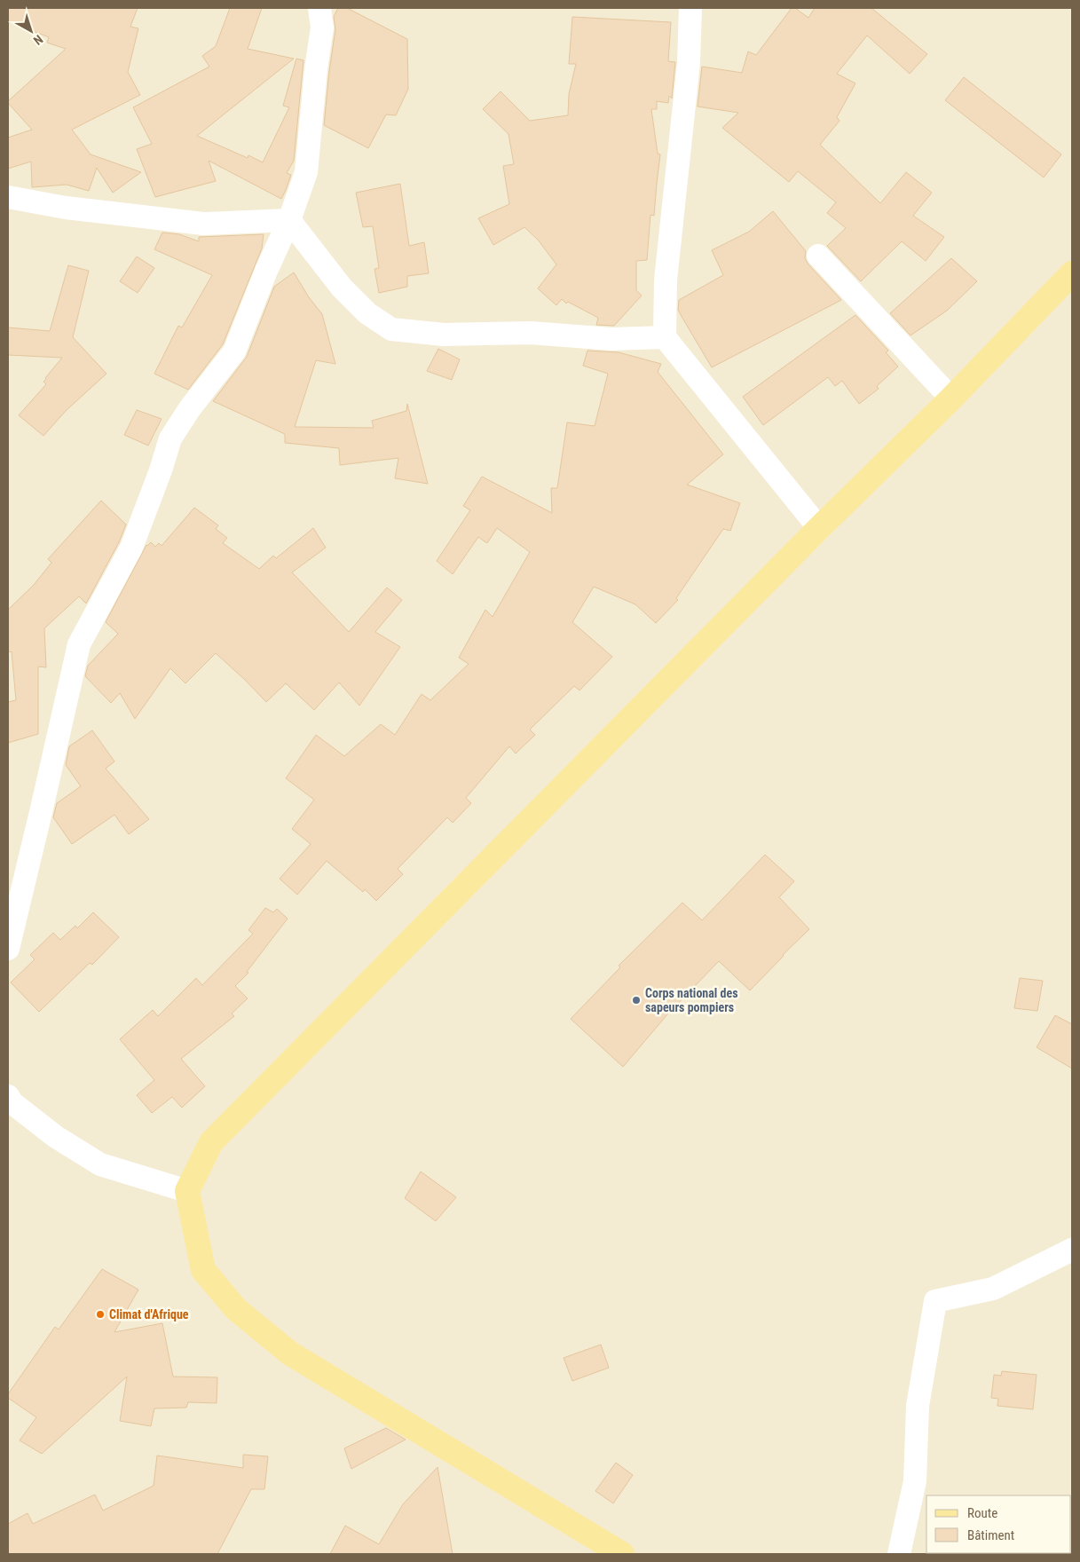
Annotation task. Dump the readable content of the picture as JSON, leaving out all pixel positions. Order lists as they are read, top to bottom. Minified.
{"places":["Corps national des sapeurs pompiers","Climat d'Afrique"],"legend":["Route","Bâtiment"],"north":"bottom right"}
